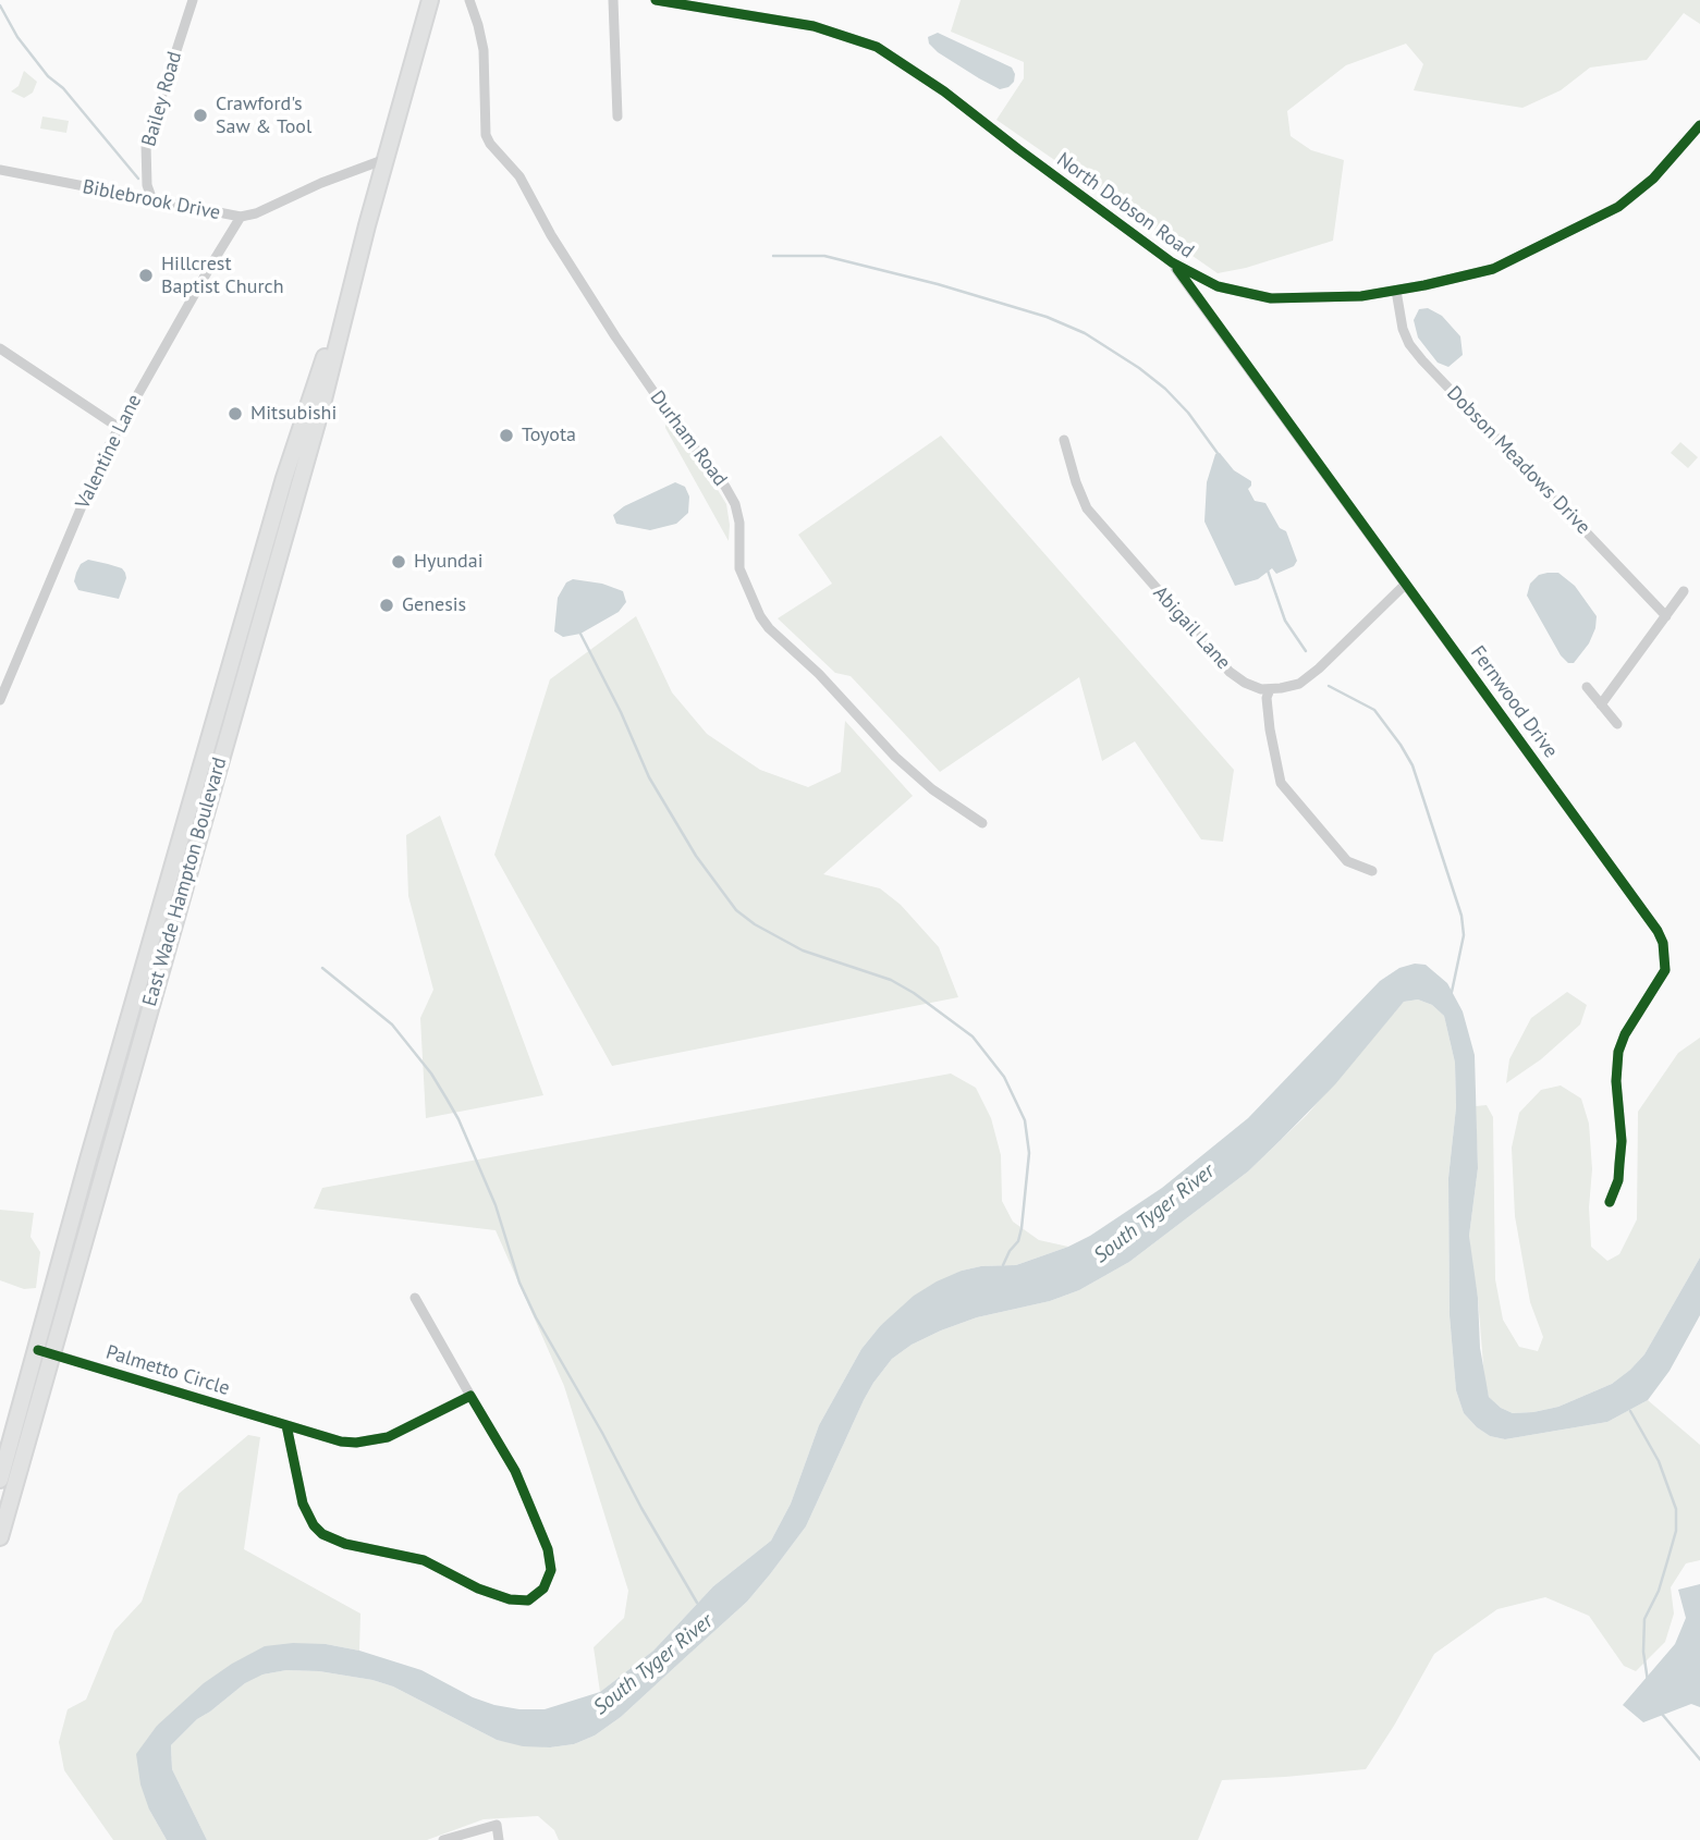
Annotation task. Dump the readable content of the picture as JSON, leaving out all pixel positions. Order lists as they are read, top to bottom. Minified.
{"streets":{"main road":["East Wade Hampton Boulevard"],"street":["Bailey Road","Biblebrook Drive","North Dobson Road","Durham Road","Valentine Lane","Dobson Meadows Drive","Abigail Lane","Fernwood Drive","Palmetto Circle"]},"crossings":[["Bailey Road","Biblebrook Drive"],["Biblebrook Drive","Valentine Lane"],["Biblebrook Drive","East Wade Hampton Boulevard"],["North Dobson Road","Dobson Meadows Drive"],["North Dobson Road","Fernwood Drive"],["East Wade Hampton Boulevard","Palmetto Circle"]],"water":["South Tyger River"],"places":["Crawford's Saw & Tool","Hillcrest Baptist Church","Mitsubishi","Toyota","Hyundai","Genesis"]}
